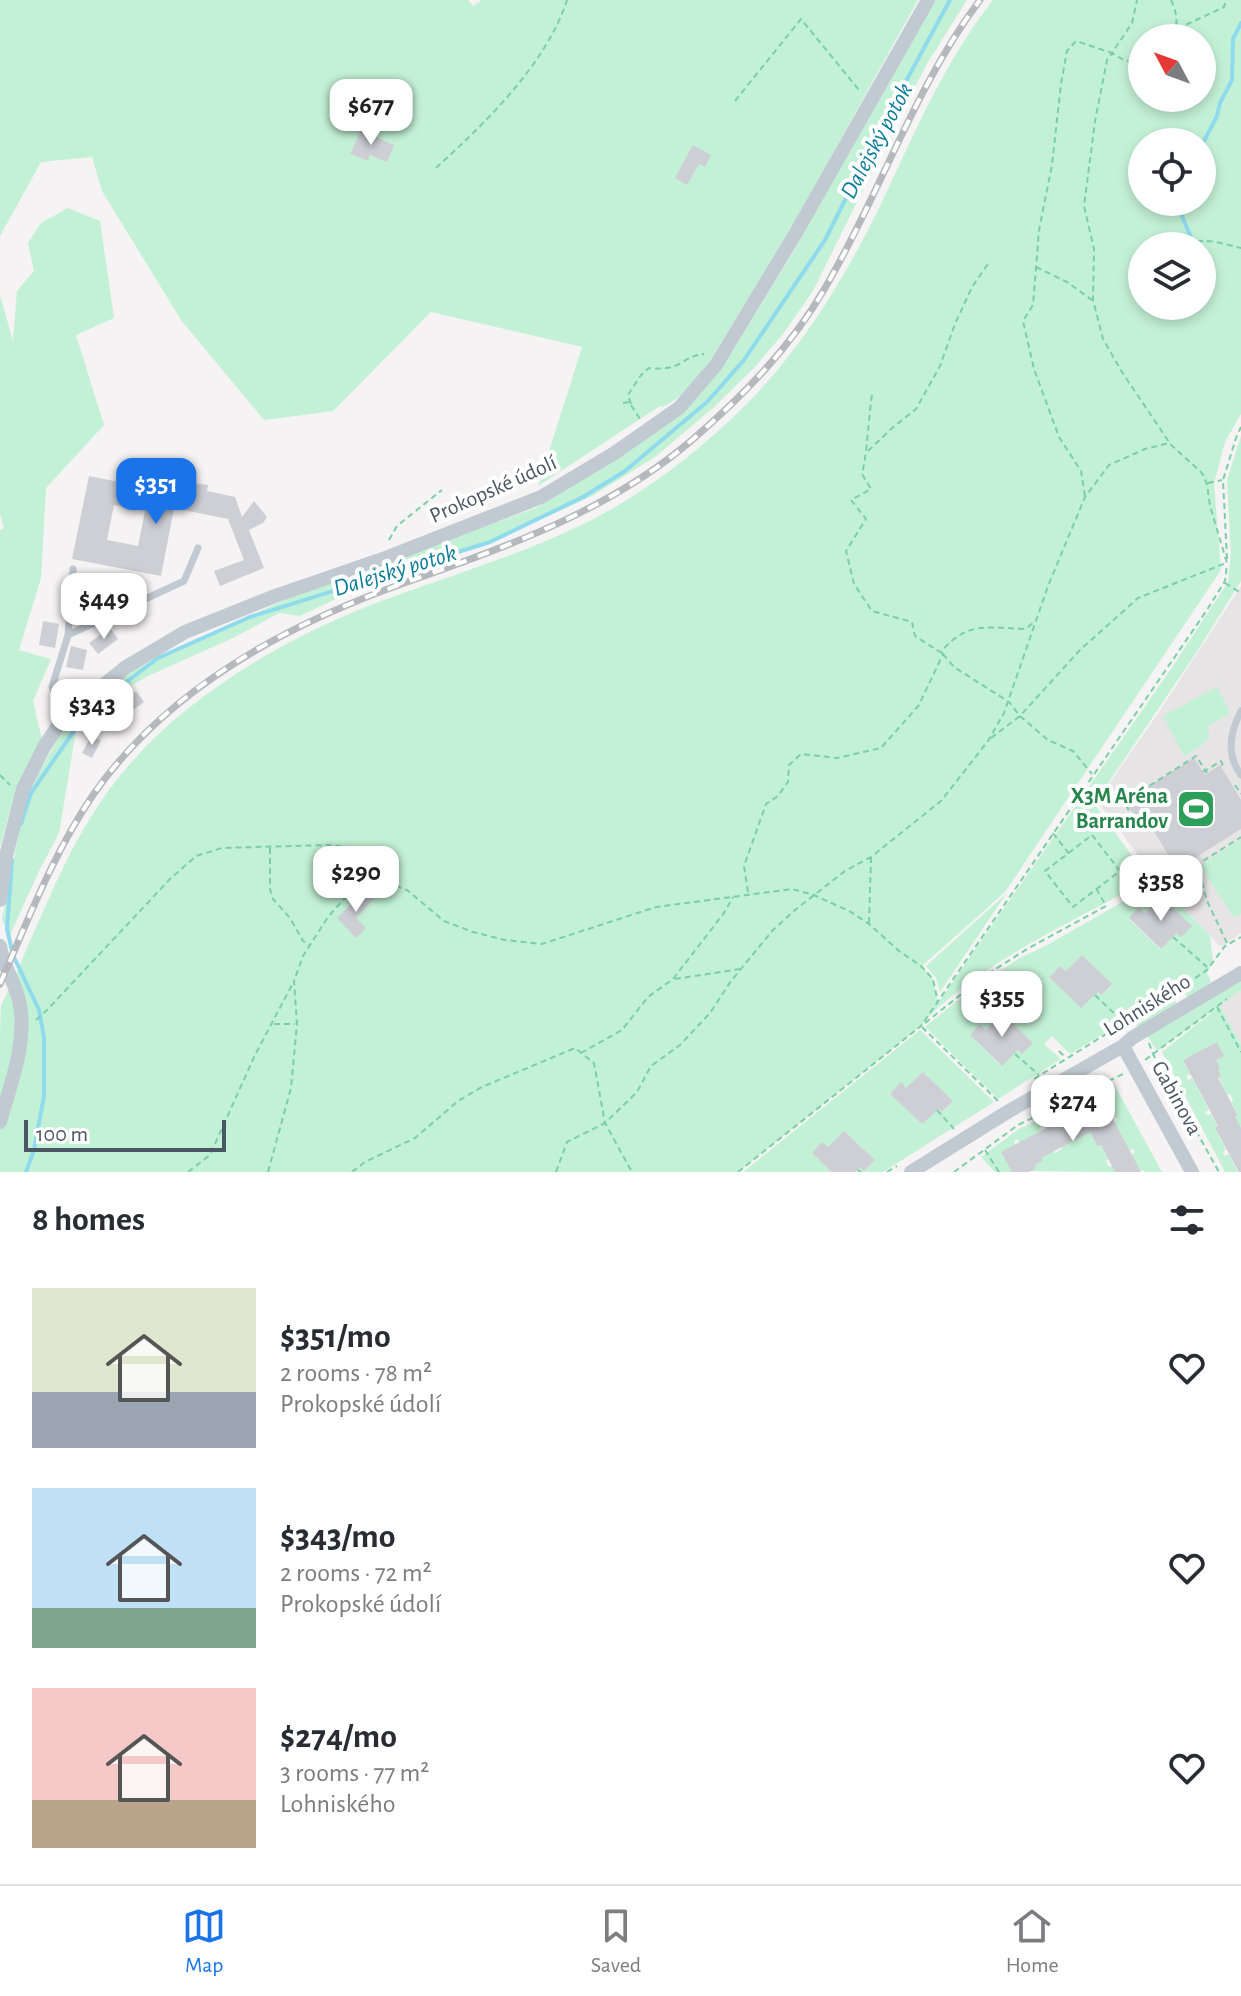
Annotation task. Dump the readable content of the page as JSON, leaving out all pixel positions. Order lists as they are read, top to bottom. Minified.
{"streets":{"street":["Prokopské údolí","Lohniského","Gabinova"]},"crossings":[["Lohniského","Gabinova"]],"water":["Dalejský potok"],"places":{"sports":["X3M Aréna Barrandov"]},"scale_bar":"100 m","north":"top left","page":{"price":["$677","$351","$449","$343","$290","$358","$355","$274"],"scale":"100 m","heading":"8 homes","list":[{"name":"$351/mo","note":"2 rooms · 78 m² · Prokopské údolí"},{"name":"$343/mo","note":"2 rooms · 72 m² · Prokopské údolí"},{"name":"$274/mo","note":"3 rooms · 77 m² · Lohniského"}],"tabs":["Map","Saved","Home"]}}
